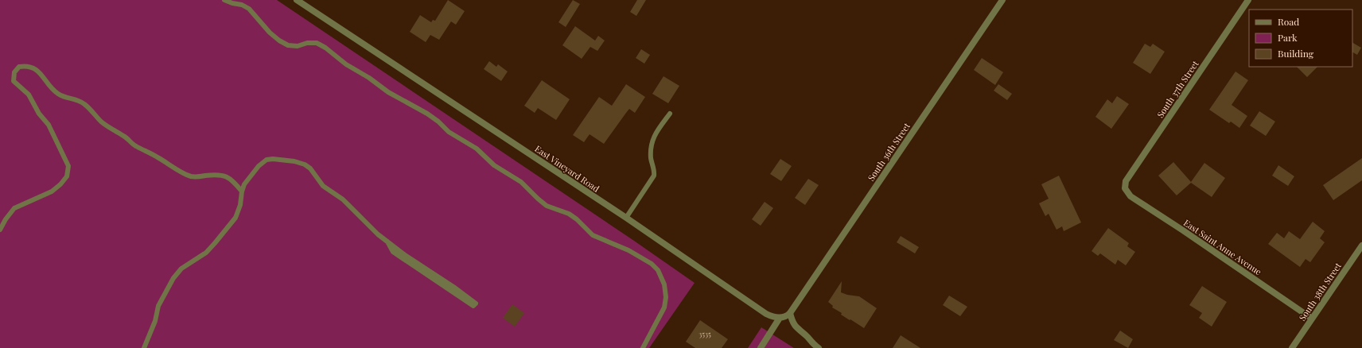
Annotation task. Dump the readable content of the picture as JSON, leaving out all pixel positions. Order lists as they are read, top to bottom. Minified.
{"streets":{"street":["South 37th Street","South 36th Street","East Vineyard Road","East Saint Anne Avenue","South 38th Street"]},"crossings":[["South 37th Street","East Saint Anne Avenue"],["East Saint Anne Avenue","South 38th Street"]],"house_numbers":["3535"],"legend":["Road","Park","Building"]}
